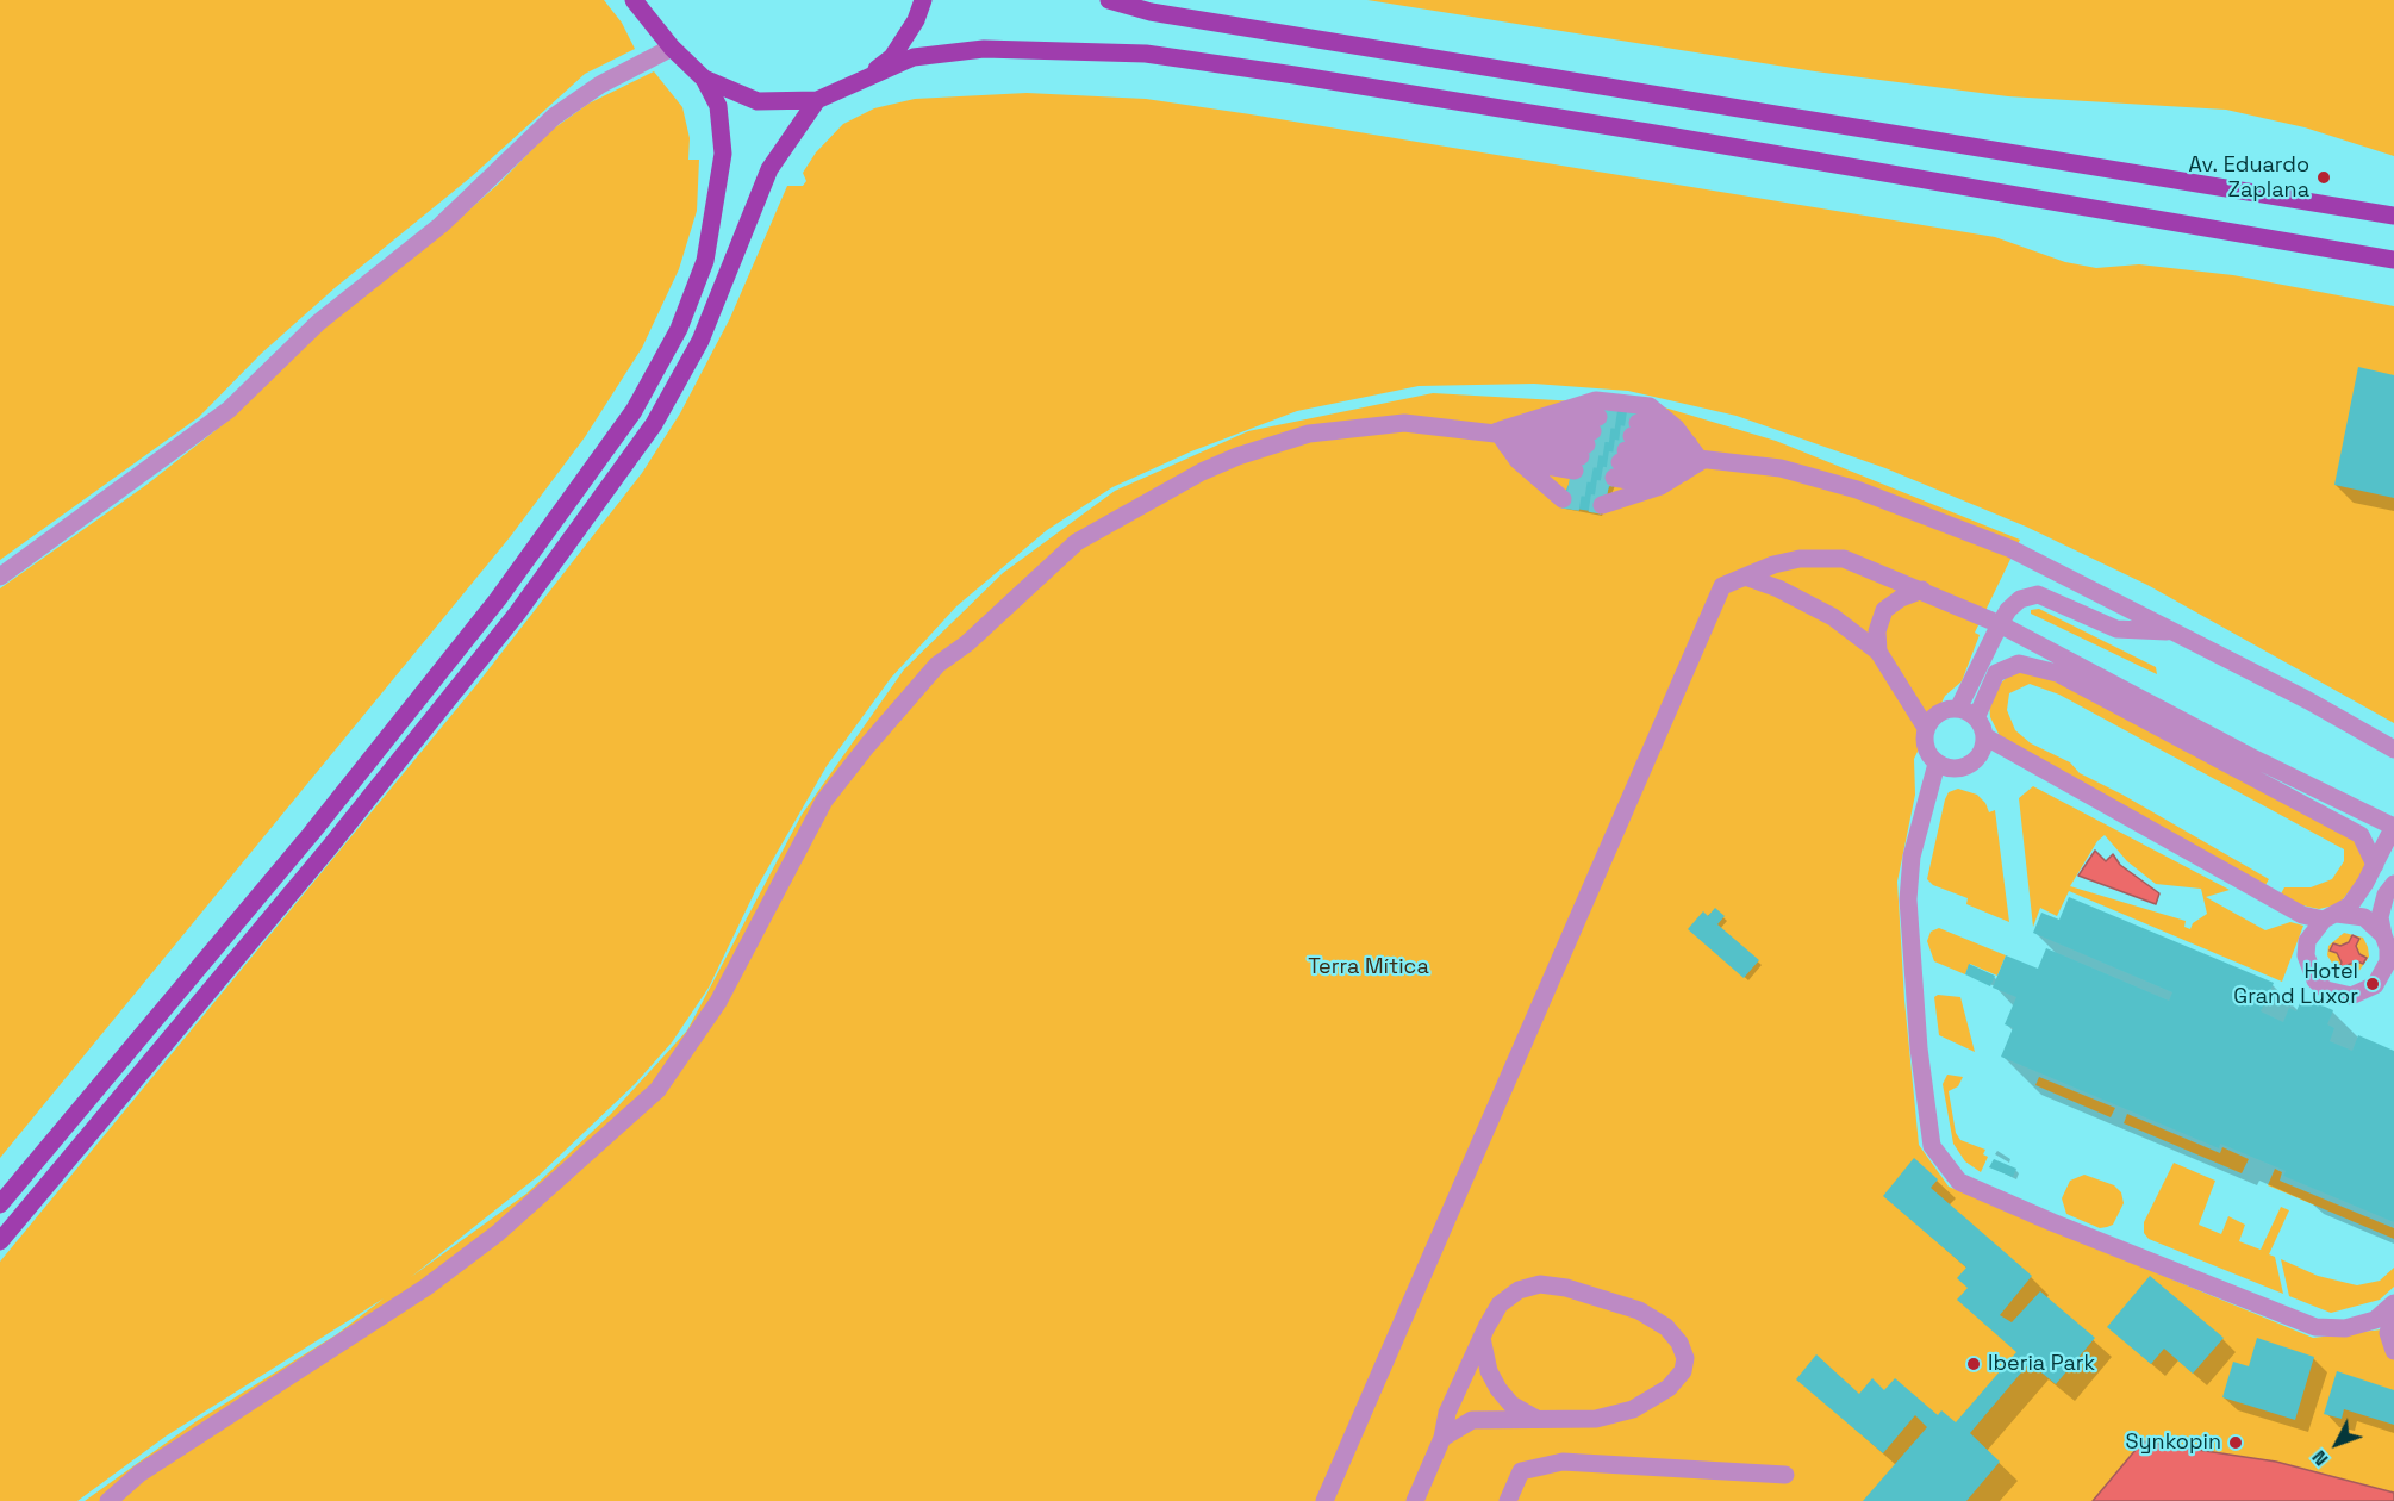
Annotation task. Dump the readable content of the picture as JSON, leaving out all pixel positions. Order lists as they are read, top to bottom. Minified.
{"parks":["Terra Mítica"],"places":["Av. Eduardo Zaplana","Hotel Grand Luxor","Iberia Park","Synkopin"],"north":"bottom left"}
